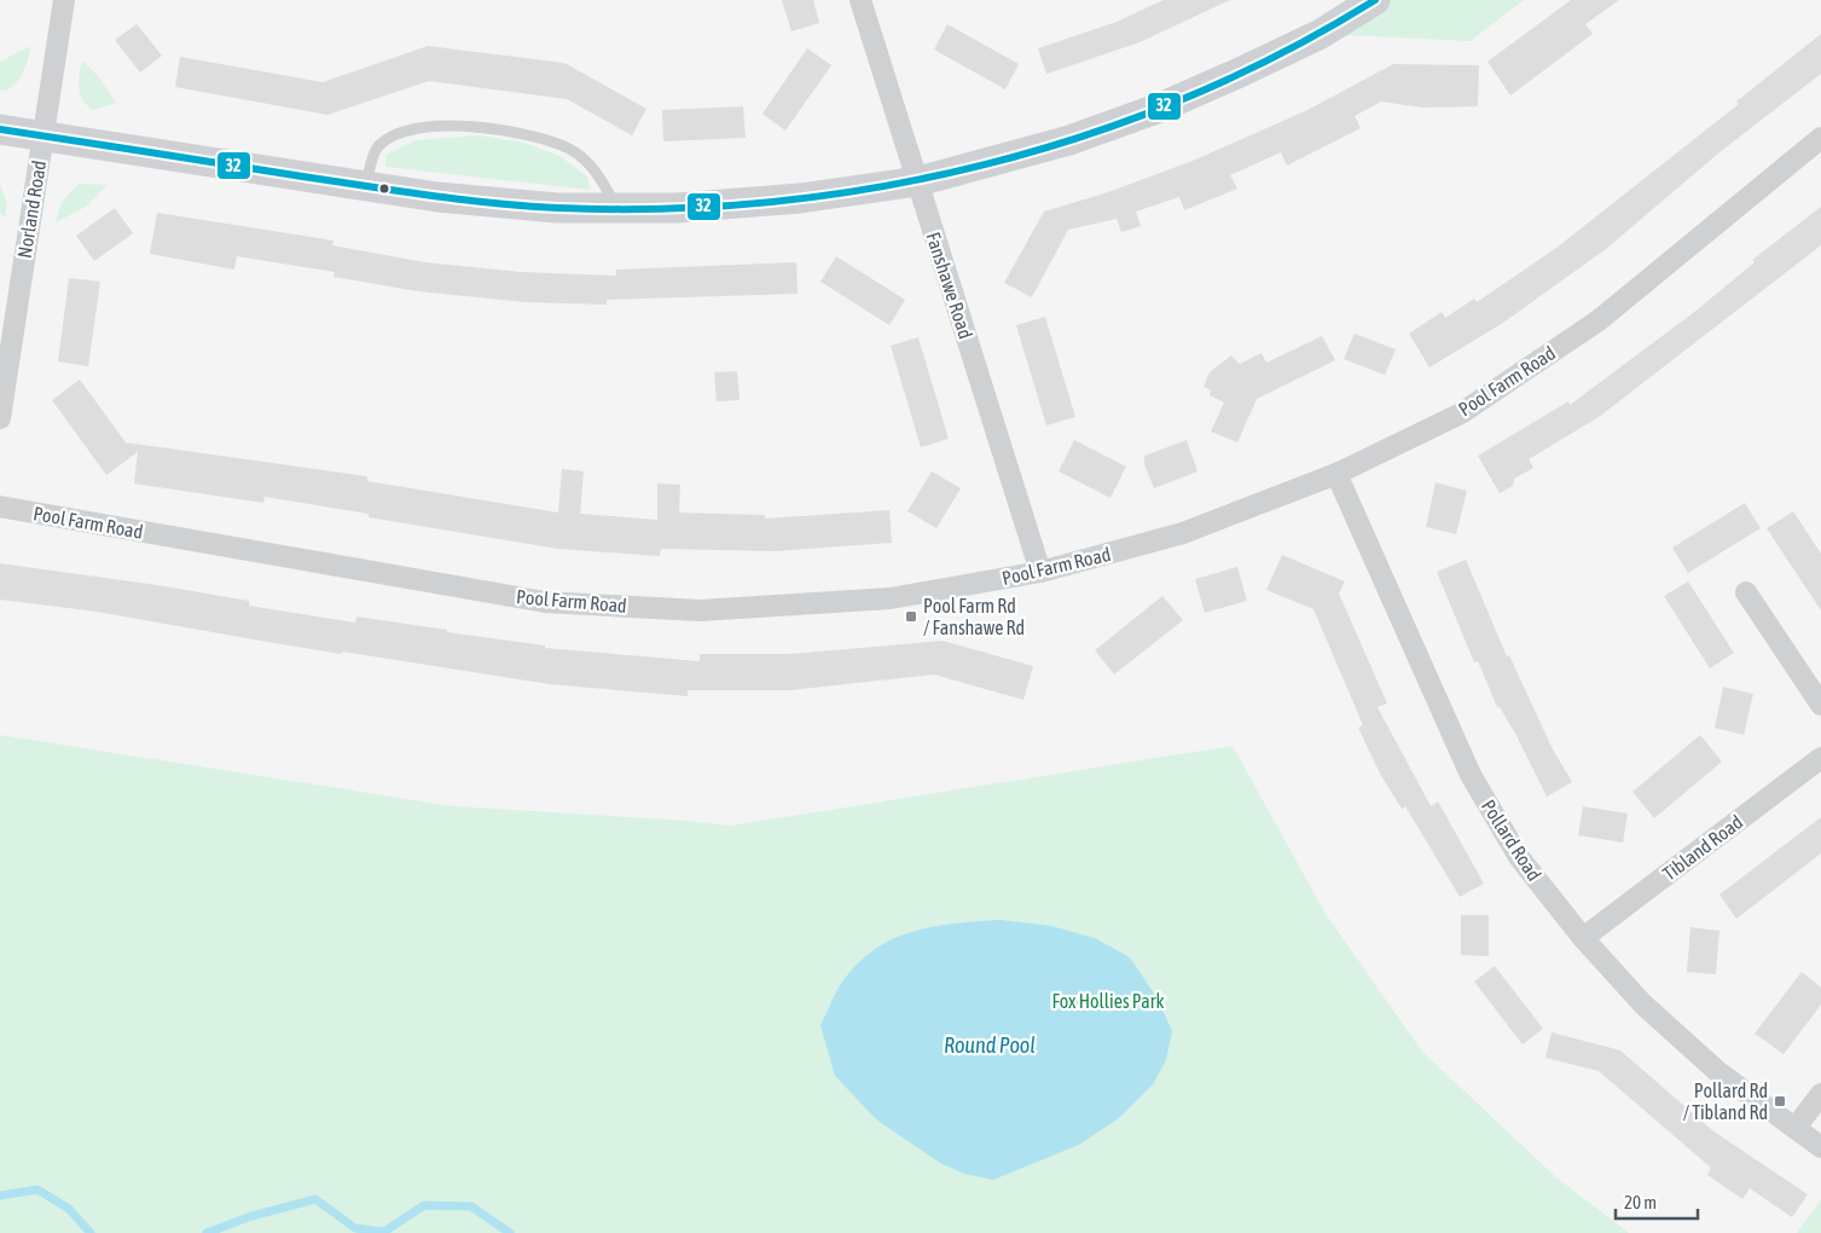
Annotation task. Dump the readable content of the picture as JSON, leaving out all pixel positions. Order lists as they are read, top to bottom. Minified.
{"streets":{"street":["Norland Road","Fanshawe Road","Pool Farm Road","Pollard Road","Tibland Road"]},"crossings":[["Fanshawe Road","Pool Farm Road"],["Pool Farm Road","Pollard Road"],["Pollard Road","Tibland Road"]],"water":["Round Pool"],"parks":["Fox Hollies Park"],"places":{"transit":["Pool Farm Rd / Fanshawe Rd","Pollard Rd / Tibland Rd"]},"lines":["transit line 32"],"scale_bar":"20 m"}
